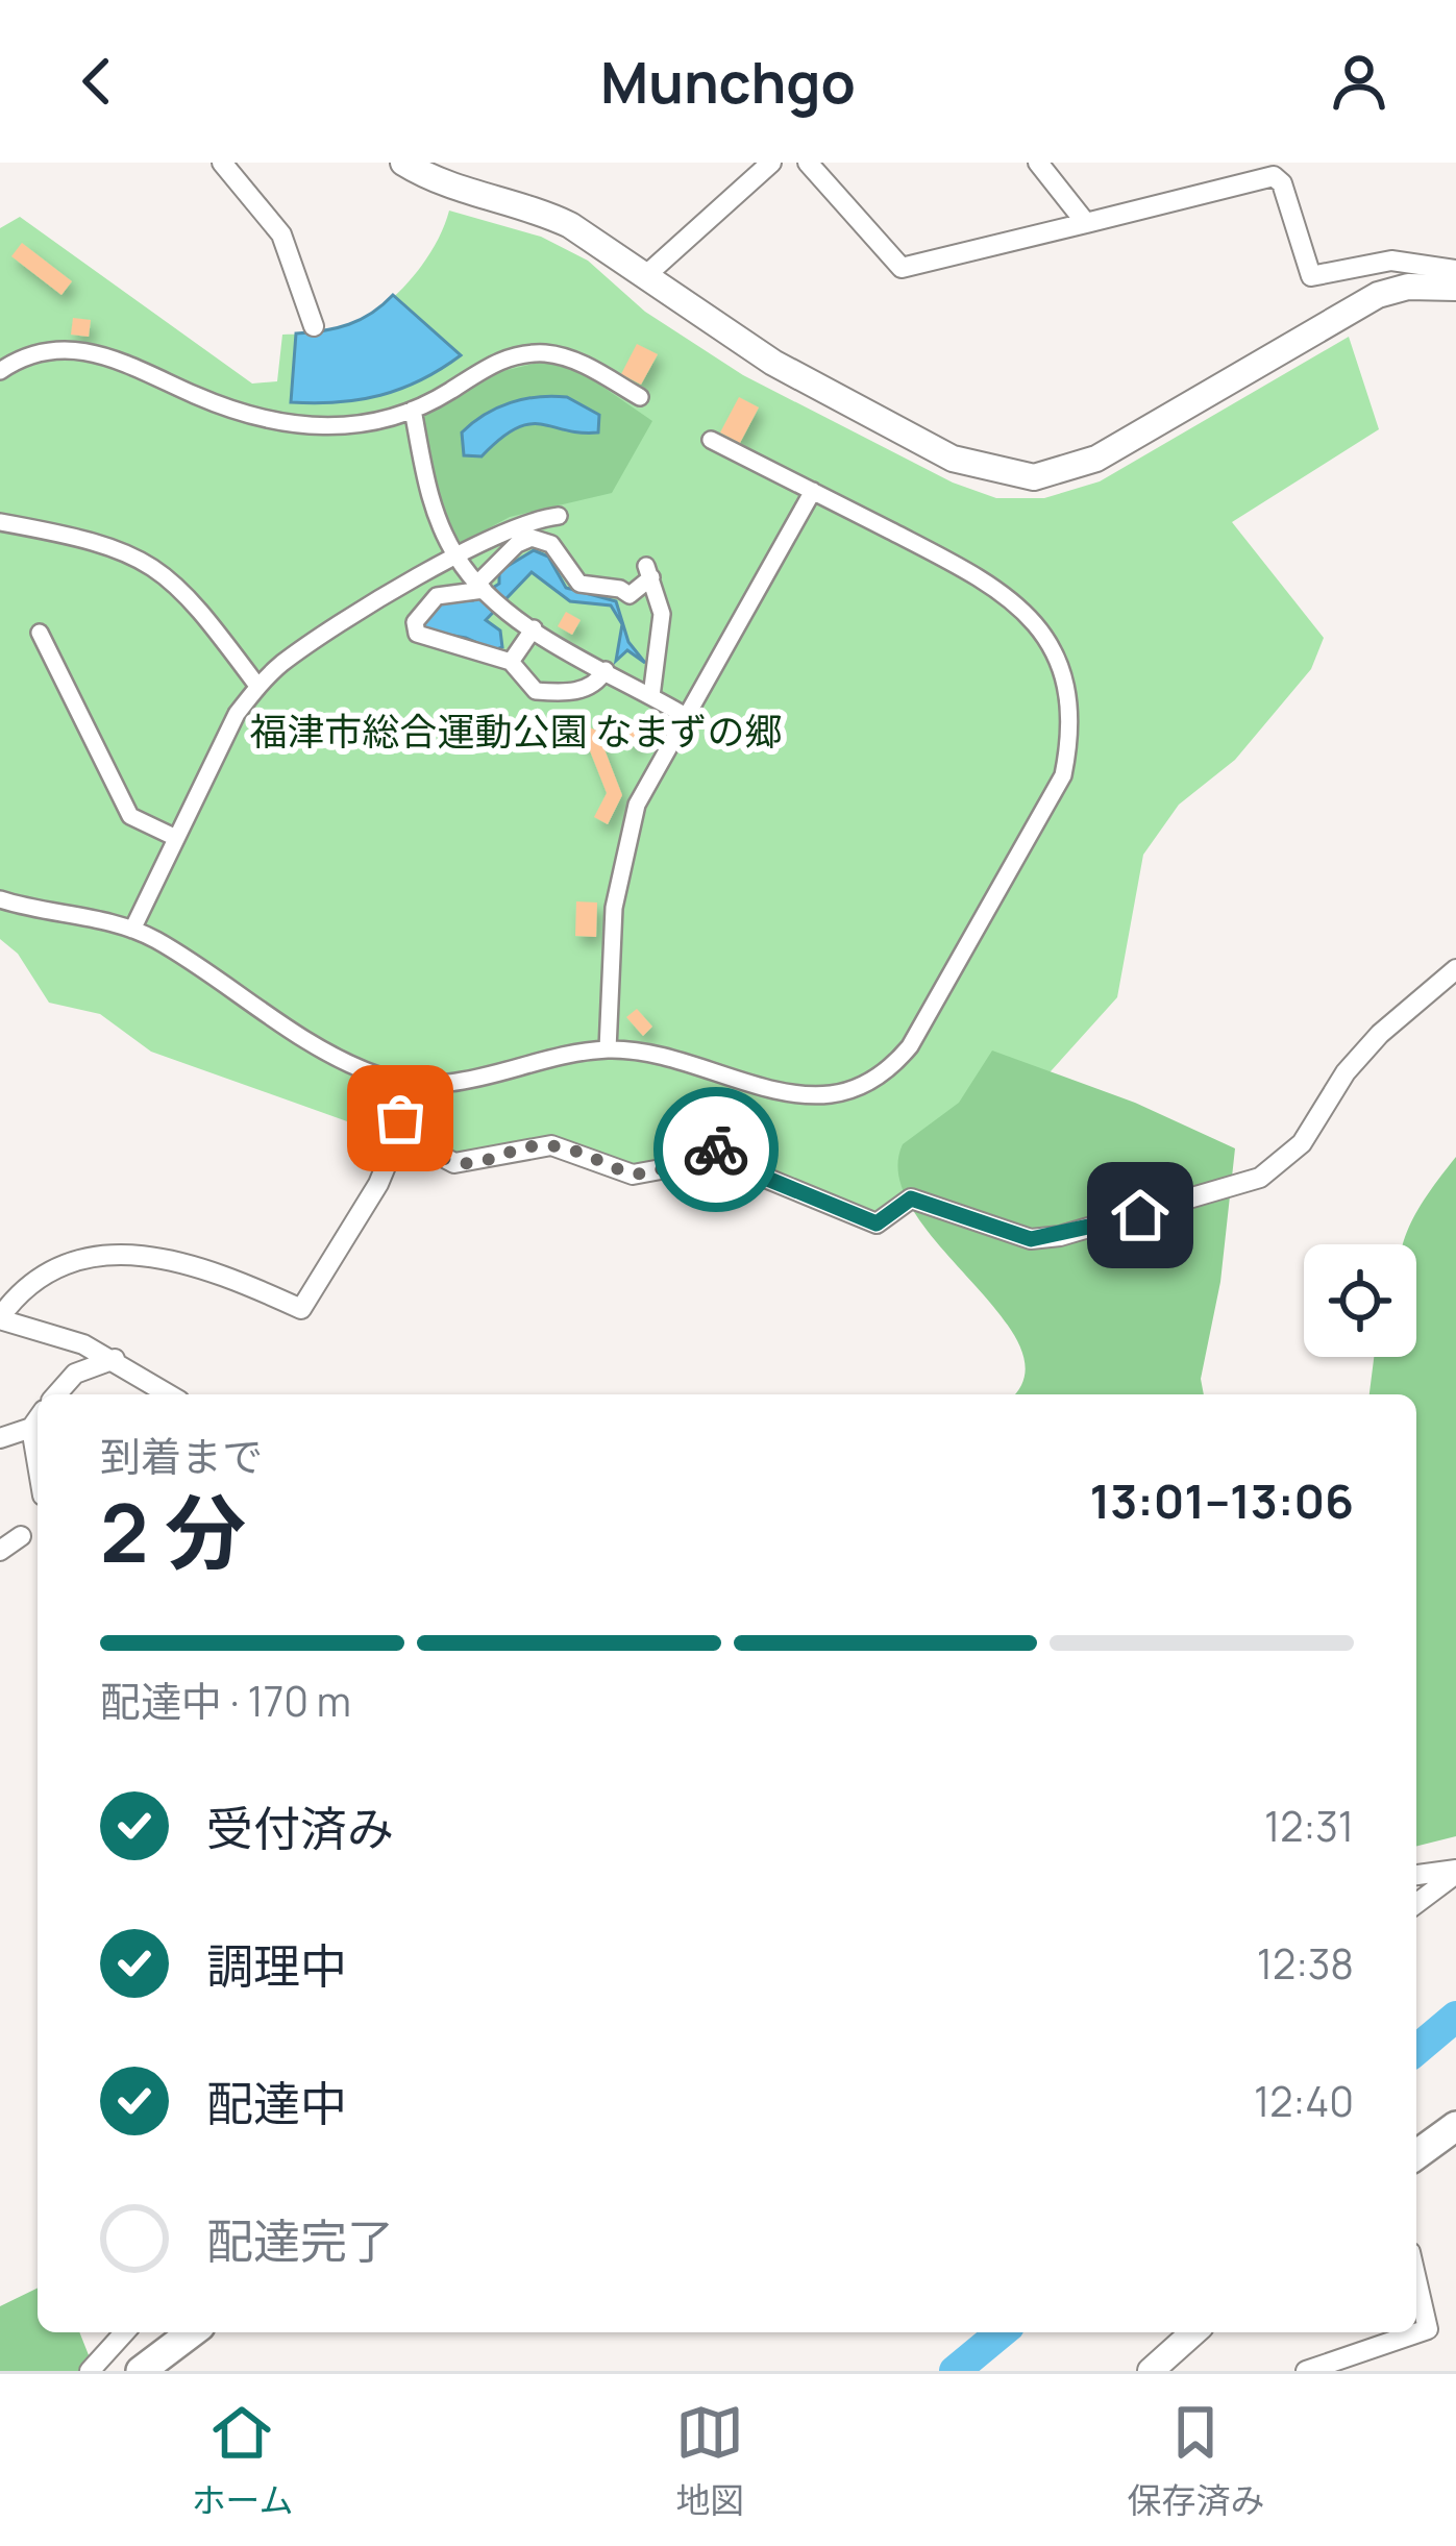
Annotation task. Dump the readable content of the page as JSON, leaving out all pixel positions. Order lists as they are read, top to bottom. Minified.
{"parks":["福津市総合運動公園 なまずの郷"],"page":{"header":"Munchgo","heading":["2 分","到着まで","13:01–13:06"],"bar":"配達中 · 170 m","list":[["受付済み","12:31"],["調理中","12:38"],["配達中","12:40"],"配達完了"],"tabs":["ホーム","地図","保存済み"]}}
